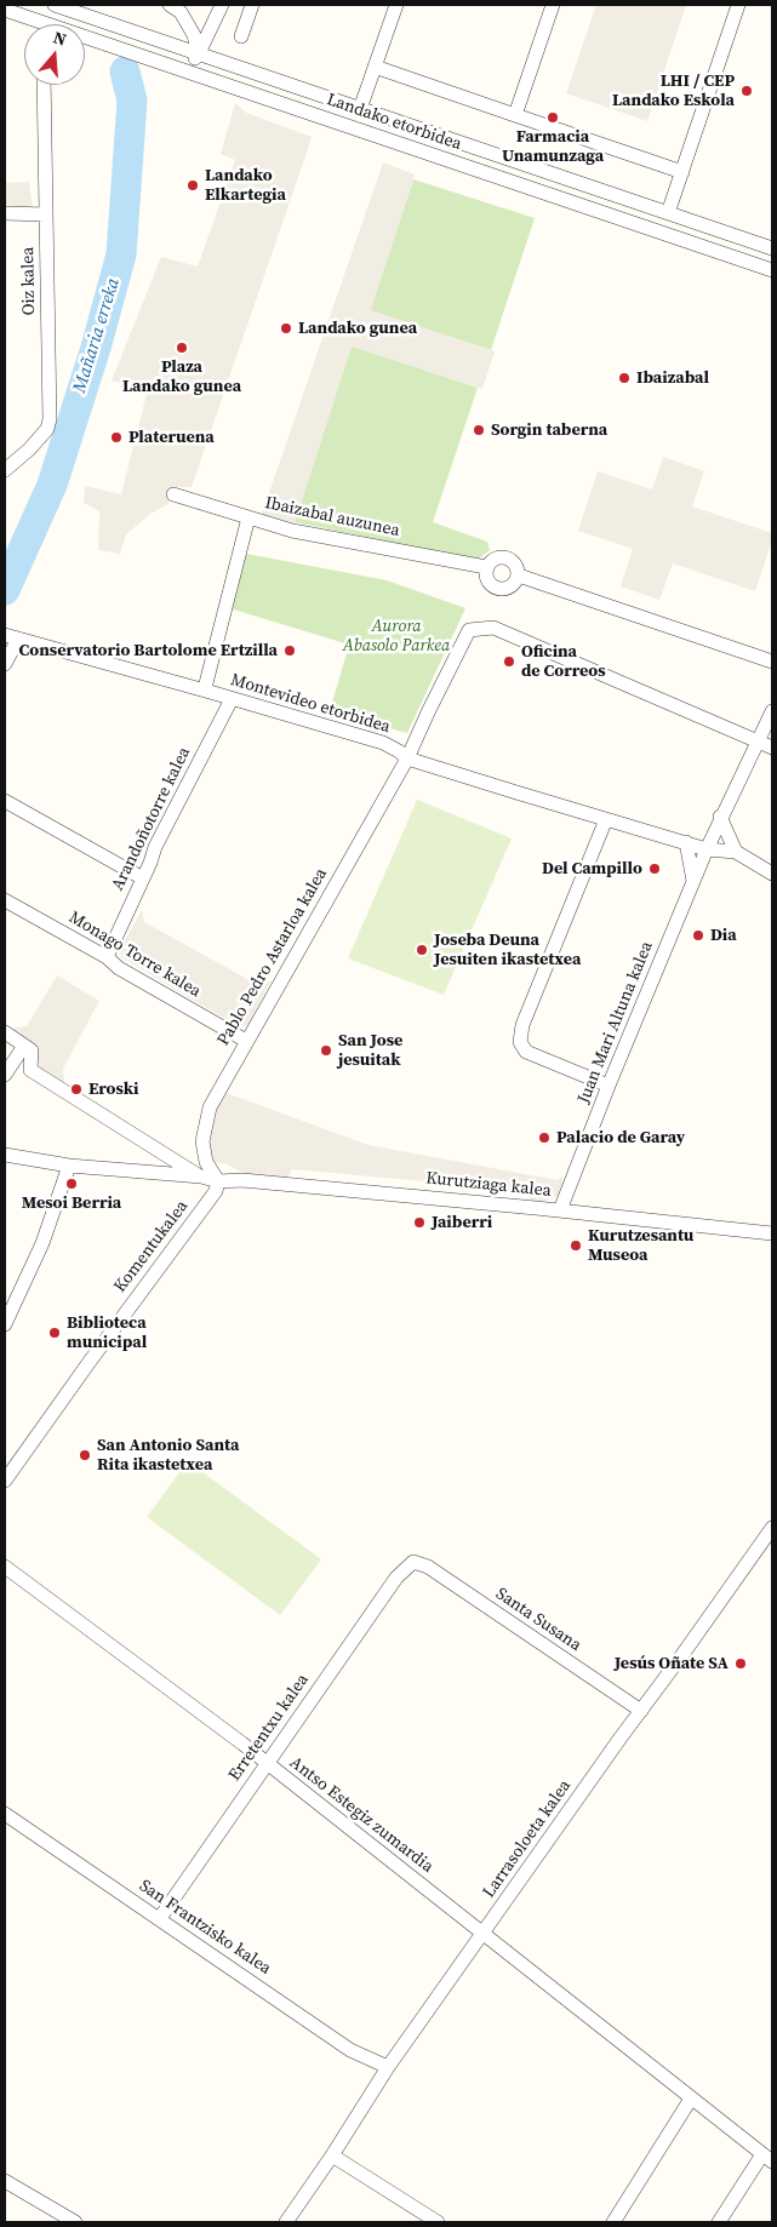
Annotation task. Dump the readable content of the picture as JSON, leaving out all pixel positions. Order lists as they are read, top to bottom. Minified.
{"streets":{"street":["Landako etorbidea","Oiz kalea","Ibaizabal auzunea","Montevideo etorbidea","Arandoñotorre kalea","Monago Torre kalea","Pablo Pedro Astarloa kalea","Juan Mari Altuna kalea","Kurutziaga kalea","Komentukalea","Santa Susana","Erretentxu kalea","Antso Estegiz zumardia","Larrasoloeta kalea","San Frantzisko kalea"]},"crossings":[["Montevideo etorbidea","Arandoñotorre kalea"],["Montevideo etorbidea","Pablo Pedro Astarloa kalea"],["Montevideo etorbidea","Juan Mari Altuna kalea"],["Arandoñotorre kalea","Monago Torre kalea"],["Monago Torre kalea","Pablo Pedro Astarloa kalea"],["Pablo Pedro Astarloa kalea","Juan Mari Altuna kalea"],["Pablo Pedro Astarloa kalea","Kurutziaga kalea"],["Pablo Pedro Astarloa kalea","Komentukalea"],["Juan Mari Altuna kalea","Kurutziaga kalea"],["Kurutziaga kalea","Komentukalea"],["Santa Susana","Erretentxu kalea"],["Santa Susana","Larrasoloeta kalea"],["Erretentxu kalea","Antso Estegiz zumardia"],["Erretentxu kalea","San Frantzisko kalea"],["Antso Estegiz zumardia","Larrasoloeta kalea"],["Larrasoloeta kalea","San Frantzisko kalea"]],"water":["Mañaria erreka"],"parks":["Aurora Abasolo Parkea"],"places":["LHI / CEP Landako Eskola","Farmacia Unamunzaga","Landako Elkartegia","Landako gunea","Plaza Landako gunea","Ibaizabal","Sorgin taberna","Plateruena","Conservatorio Bartolome Ertzilla","Oficina de Correos","Del Campillo","Dia","Joseba Deuna Jesuiten ikastetxea","San Jose jesuitak","Eroski","Palacio de Garay","Mesoi Berria","Jaiberri","Kurutzesantu Museoa","Biblioteca municipal","San Antonio Santa Rita ikastetxea","Jesús Oñate SA"],"north":"top"}
